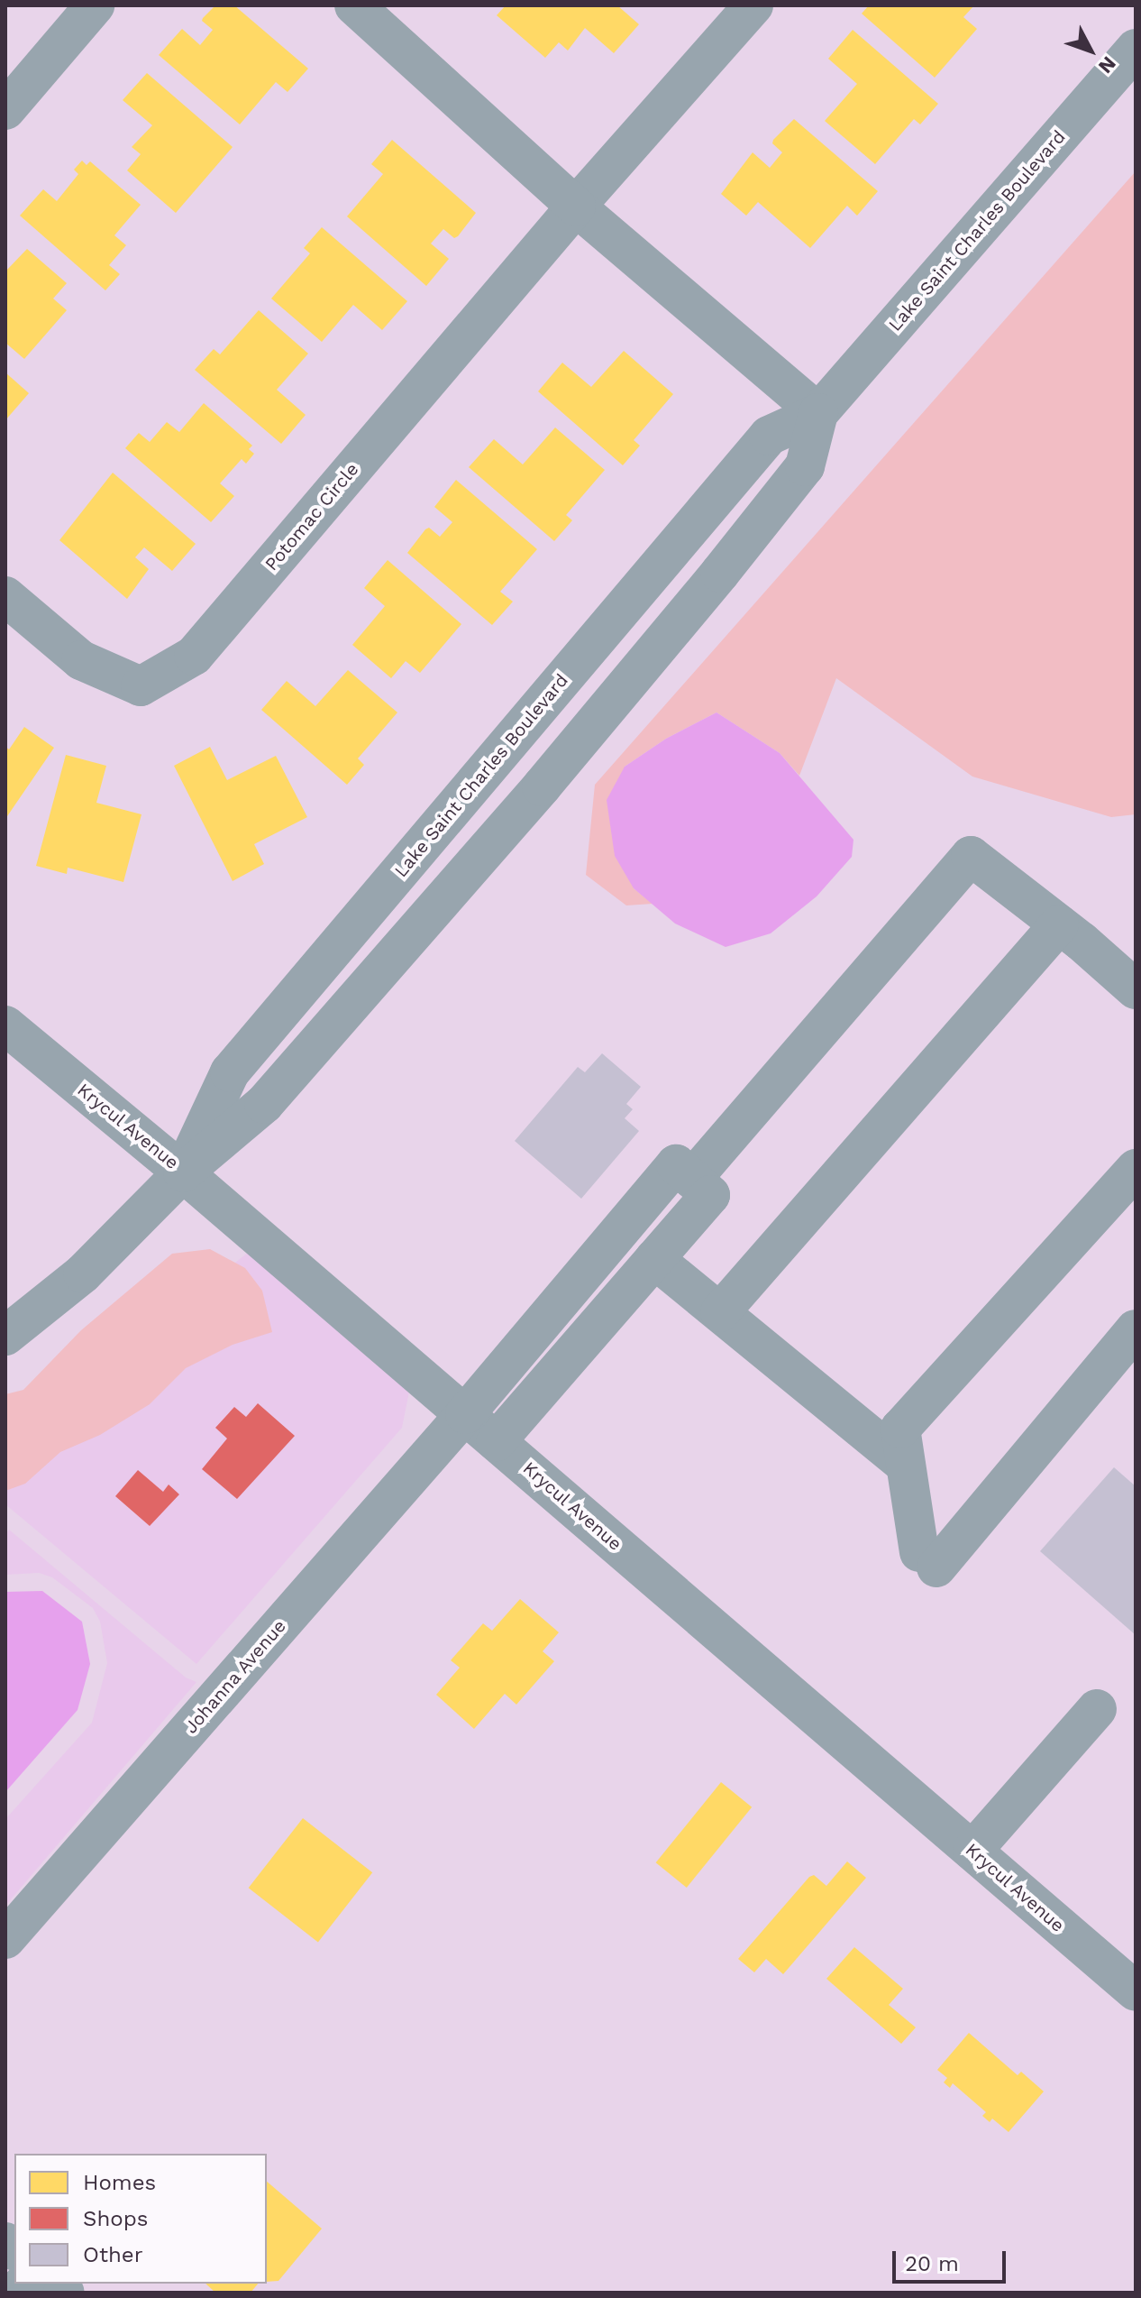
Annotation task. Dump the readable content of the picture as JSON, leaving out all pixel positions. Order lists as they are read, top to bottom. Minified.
{"streets":{"street":["Lake Saint Charles Boulevard","Potomac Circle","Krycul Avenue","Johanna Avenue"]},"crossings":[["Lake Saint Charles Boulevard","Krycul Avenue"],["Krycul Avenue","Johanna Avenue"]],"legend":["Homes","Shops","Other"],"scale_bar":"20 m","north":"bottom right"}
